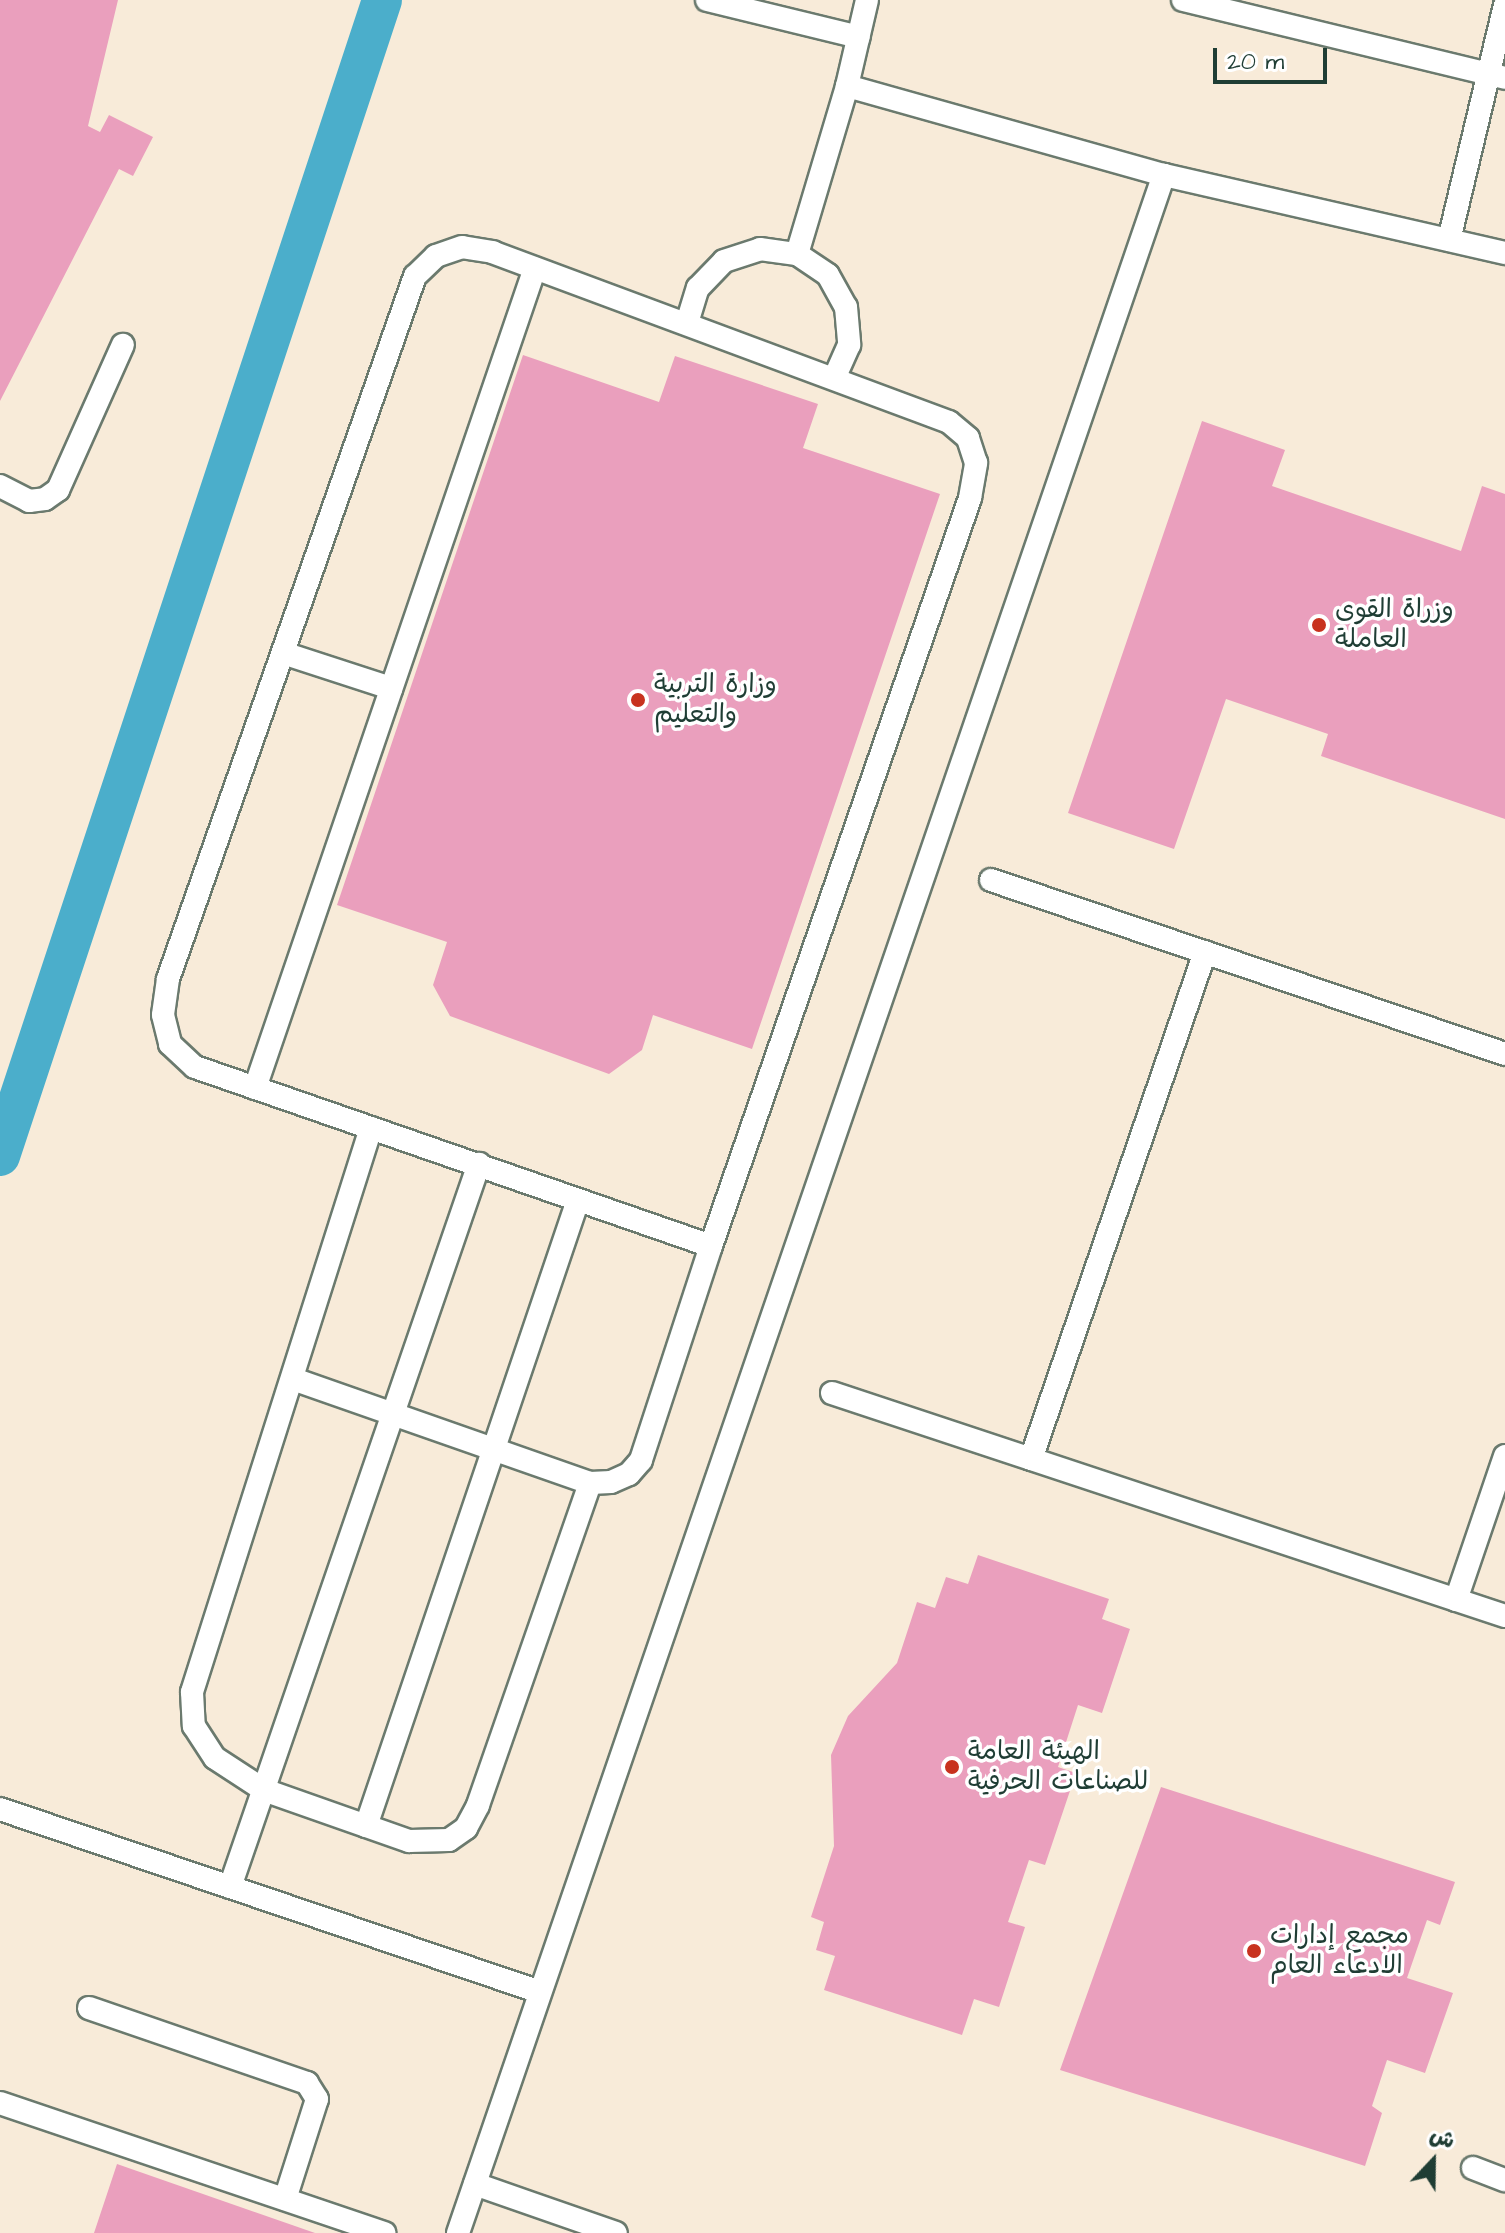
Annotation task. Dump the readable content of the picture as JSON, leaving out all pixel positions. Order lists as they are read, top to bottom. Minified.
{"places":["وزراة القوى العاملة","وزارة التربية والتعليم","الهيئة العامة للصناعات الحرفية","مجمع إدارات الادعاء العام"],"scale_bar":"20 m","north":"top"}
